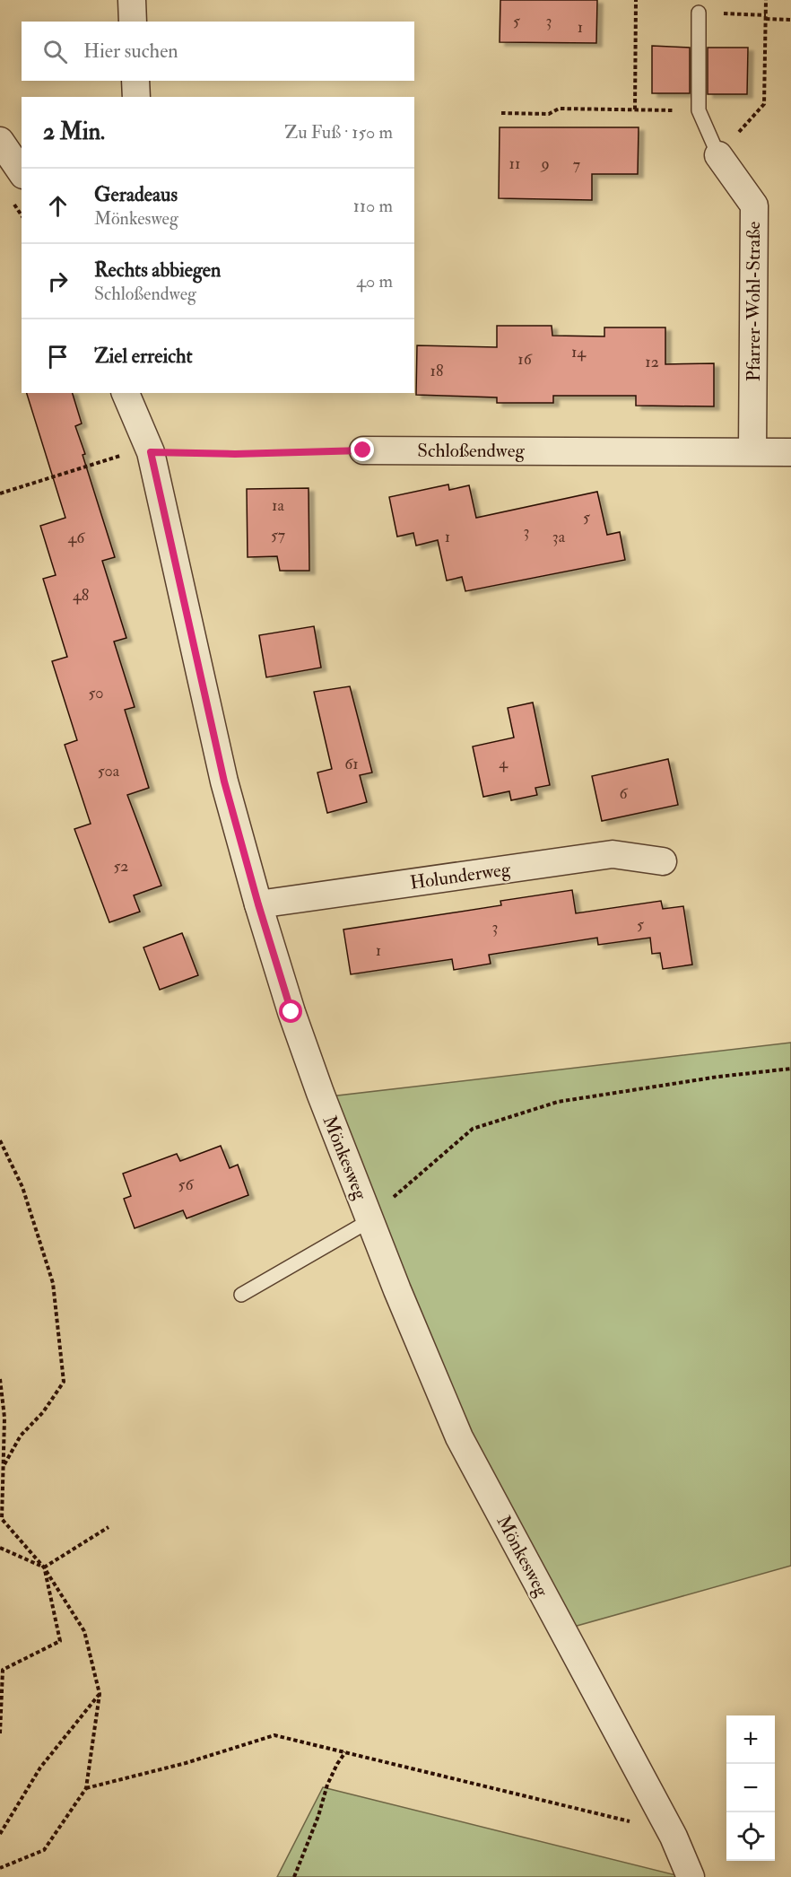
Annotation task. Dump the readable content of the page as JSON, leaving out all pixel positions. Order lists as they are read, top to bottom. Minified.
{"streets":{"street":["Pfarrer-Wohl-Straße","Schloßendweg","Holunderweg","Mönkesweg"]},"crossings":[["Pfarrer-Wohl-Straße","Schloßendweg"],["Holunderweg","Mönkesweg"]],"house_numbers":["5","3","1","11","9","7","14","16","12","18","1a","5","3","57","1","3a","46","48","50","4","61","50a","6","52","5","3","1","56"],"page":{"search":"Hier suchen","heading":["2 Min.","Zu Fuß · 150 m"],"list":[["Geradeaus","Mönkesweg","110 m"],["Rechts abbiegen","Schloßendweg","40 m"],"Ziel erreicht"],"map_buttons":["+","−"]}}
